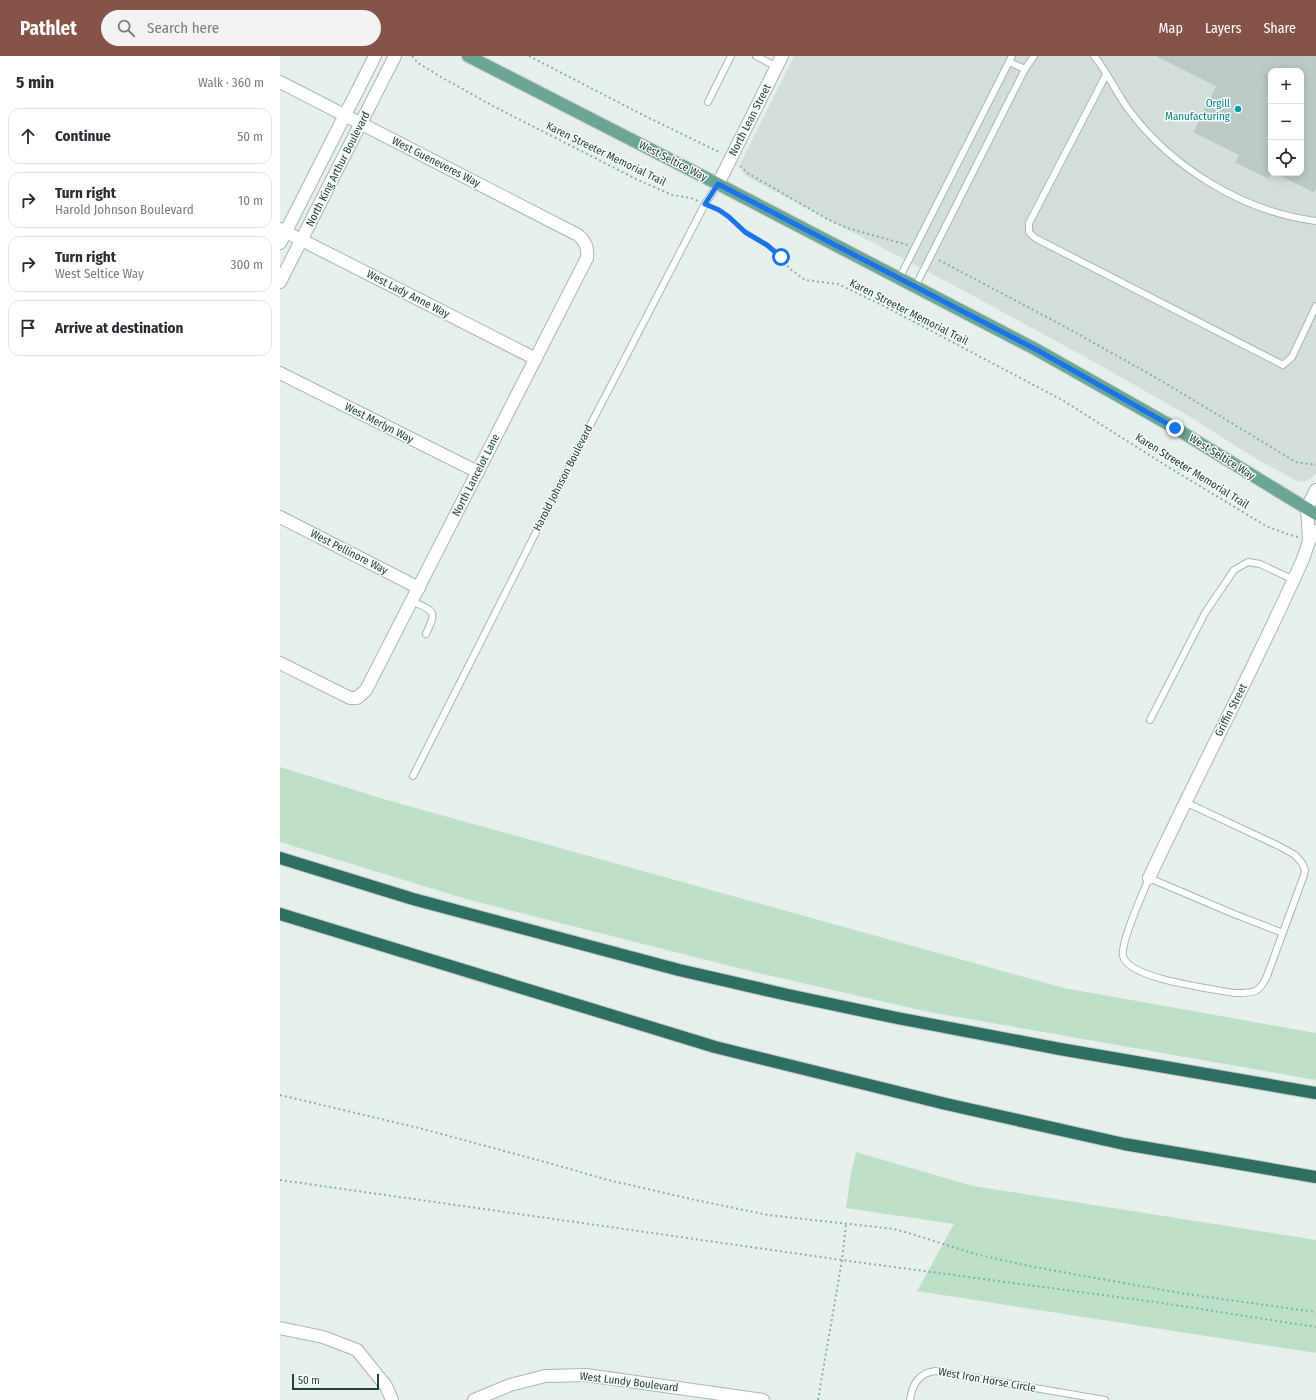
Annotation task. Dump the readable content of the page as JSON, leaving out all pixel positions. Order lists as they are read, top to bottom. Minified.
{"streets":{"main road":["West Seltice Way"],"street":["North Lean Street","West Gueneveres Way","North King Arthur Boulevard","West Lady Anne Way","West Merlyn Way","North Lancelot Lane","West Pellinore Way","Griffin Street","West Lundy Boulevard"],"lane":["Harold Johnson Boulevard","West Iron Horse Circle"],"path":["Karen Streeter Memorial Trail"]},"crossings":[["North Lean Street","West Seltice Way"],["North Lean Street","Harold Johnson Boulevard"],["Karen Streeter Memorial Trail","Harold Johnson Boulevard"],["Karen Streeter Memorial Trail","Griffin Street"],["West Seltice Way","Harold Johnson Boulevard"],["West Seltice Way","Griffin Street"],["West Gueneveres Way","North King Arthur Boulevard"],["West Gueneveres Way","North Lancelot Lane"],["North King Arthur Boulevard","West Lady Anne Way"],["West Lady Anne Way","North Lancelot Lane"],["West Merlyn Way","North Lancelot Lane"],["North Lancelot Lane","West Pellinore Way"]],"places":["Orgill Manufacturing"],"scale_bar":"50 m","page":{"header":"Pathlet","search":"Search here","nav":["Map","Layers","Share"],"heading":["5 min","Walk · 360 m"],"map_buttons":["+","−"],"list":[["Continue","50 m"],["Turn right","Harold Johnson Boulevard","10 m"],["Turn right","West Seltice Way","300 m"],"Arrive at destination"],"scale":"50 m"}}
